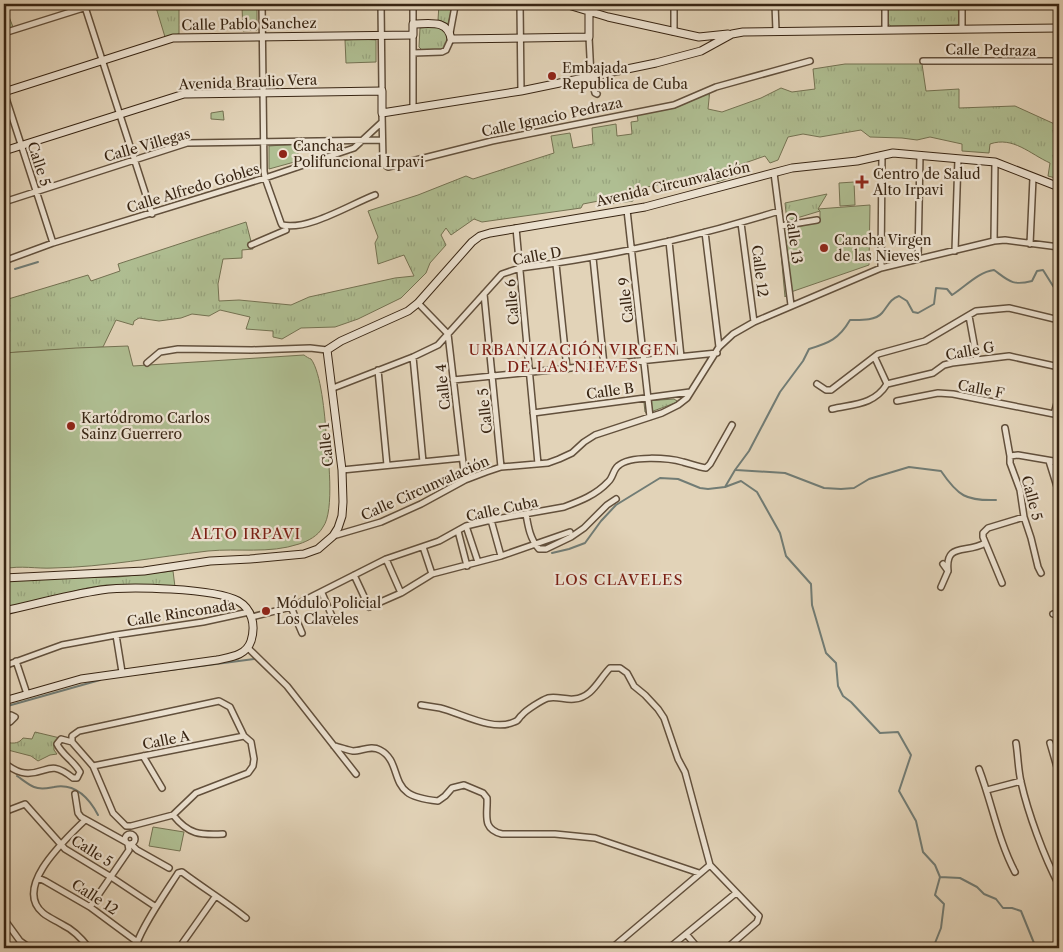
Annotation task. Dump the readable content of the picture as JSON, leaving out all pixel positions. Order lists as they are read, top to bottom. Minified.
{"streets":{"main road":["Calle Pablo Sanchez","Avenida Braulio Vera","Avenida Circunvalación","Calle 1"],"street":["Calle Pedraza","Calle Ignacio Pedraza","Calle Villegas","Calle 5","Calle Alfredo Gobles","Calle 13","Calle D","Calle 12","Calle 9","Calle 6","Calle G","Calle 4","Calle F","Calle B","Calle Circunvalación","Calle Cuba","Calle Rinconada","Calle A"]},"crossings":[["Calle Pablo Sanchez","Calle 5"],["Avenida Braulio Vera","Calle 5"],["Calle Ignacio Pedraza","Calle Villegas"],["Calle Villegas","Calle 5"],["Calle Villegas","Calle Alfredo Gobles"],["Calle 5","Calle Alfredo Gobles"],["Calle 5","Calle D"],["Calle 5","Calle Circunvalación"],["Avenida Circunvalación","Calle 13"],["Avenida Circunvalación","Calle 9"],["Avenida Circunvalación","Calle 6"],["Avenida Circunvalación","Calle 1"],["Calle 13","Calle D"],["Calle 13","Calle Circunvalación"],["Calle D","Calle 12"],["Calle D","Calle 9"],["Calle D","Calle 6"],["Calle D","Calle 4"],["Calle D","Calle 1"],["Calle 12","Calle Circunvalación"],["Calle 9","Calle B"],["Calle 9","Calle Circunvalación"],["Calle 6","Calle B"],["Calle 6","Calle Circunvalación"],["Calle 4","Calle Circunvalación"],["Calle B","Calle Circunvalación"],["Calle 1","Calle Circunvalación"],["Calle Cuba","Calle Rinconada"]],"districts":["URBANIZACIÓN VIRGEN DE LAS NIEVES","ALTO IRPAVI","LOS CLAVELES"],"places":{"other":["Embajada Republica de Cuba","Cancha Polifuncional Irpavi","Cancha Virgen de las Nieves","Kartódromo Carlos Sainz Guerrero","Módulo Policial Los Claveles"],"health":["Centro de Salud Alto Irpavi"]}}
